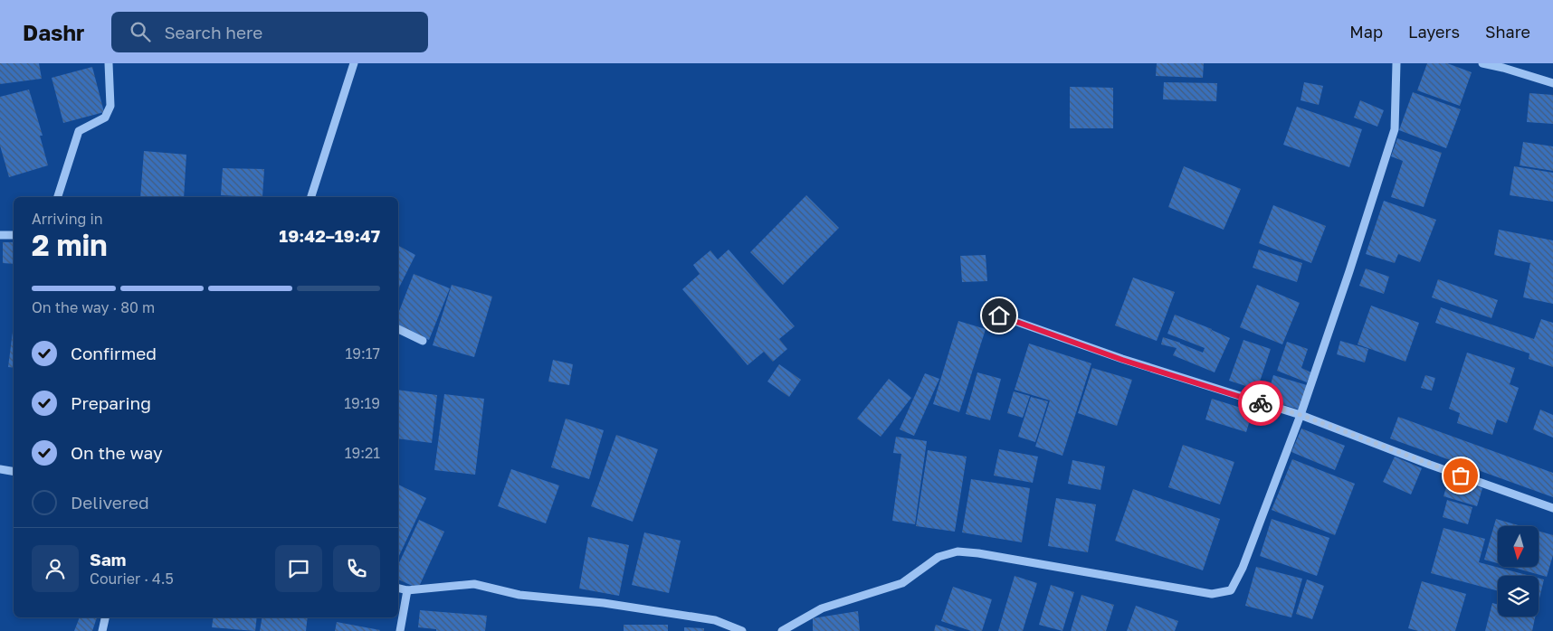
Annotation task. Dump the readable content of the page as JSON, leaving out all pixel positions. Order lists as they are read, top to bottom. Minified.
{"north":"bottom","page":{"header":"Dashr","search":"Search here","nav":["Map","Layers","Share"],"heading":["2 min","Arriving in","19:42–19:47"],"panel":["Sam","Courier · 4.5"],"bar":"On the way · 80 m","list":[["Confirmed","19:17"],["Preparing","19:19"],["On the way","19:21"],"Delivered"]}}
